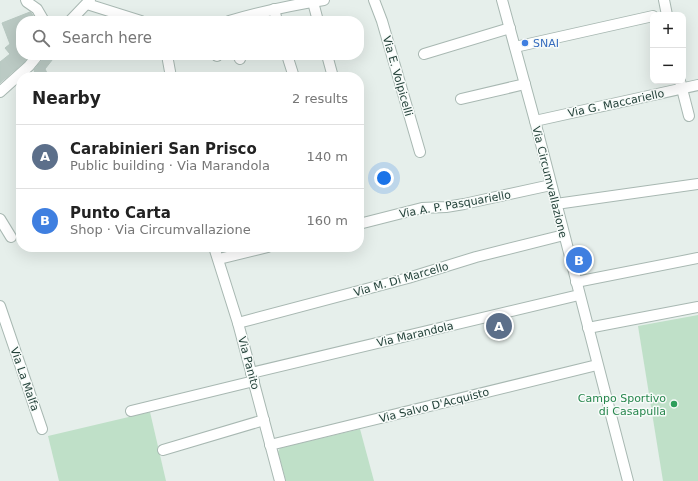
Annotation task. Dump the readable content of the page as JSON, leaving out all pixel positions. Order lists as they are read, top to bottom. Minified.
{"streets":{"street":["Via E. Volpicelli","Via G. Maccariello","Via Circumvallazione","Via A. P. Pasquariello","Via M. Di Marcello","Via Marandola","Via Panito","Via La Malfa","Via Salvo D'Acquisto"]},"crossings":[["Via G. Maccariello","Via Circumvallazione"],["Via Circumvallazione","Via A. P. Pasquariello"],["Via Circumvallazione","Via M. Di Marcello"],["Via Circumvallazione","Via Marandola"],["Via Circumvallazione","Via Salvo D'Acquisto"],["Via M. Di Marcello","Via Panito"],["Via Marandola","Via Panito"],["Via Panito","Via Salvo D'Acquisto"]],"places":["SNAI","Campo Sportivo di Casapulla"],"page":{"map_buttons":["+","−"],"search":"Search here","heading":["Nearby","2 results"],"list":[{"mark":"A","name":"Carabinieri San Prisco","note":"Public building · Via Marandola","value":"140 m"},{"mark":"B","name":"Punto Carta","note":"Shop · Via Circumvallazione","value":"160 m"}],"pins":["B","A"]}}
